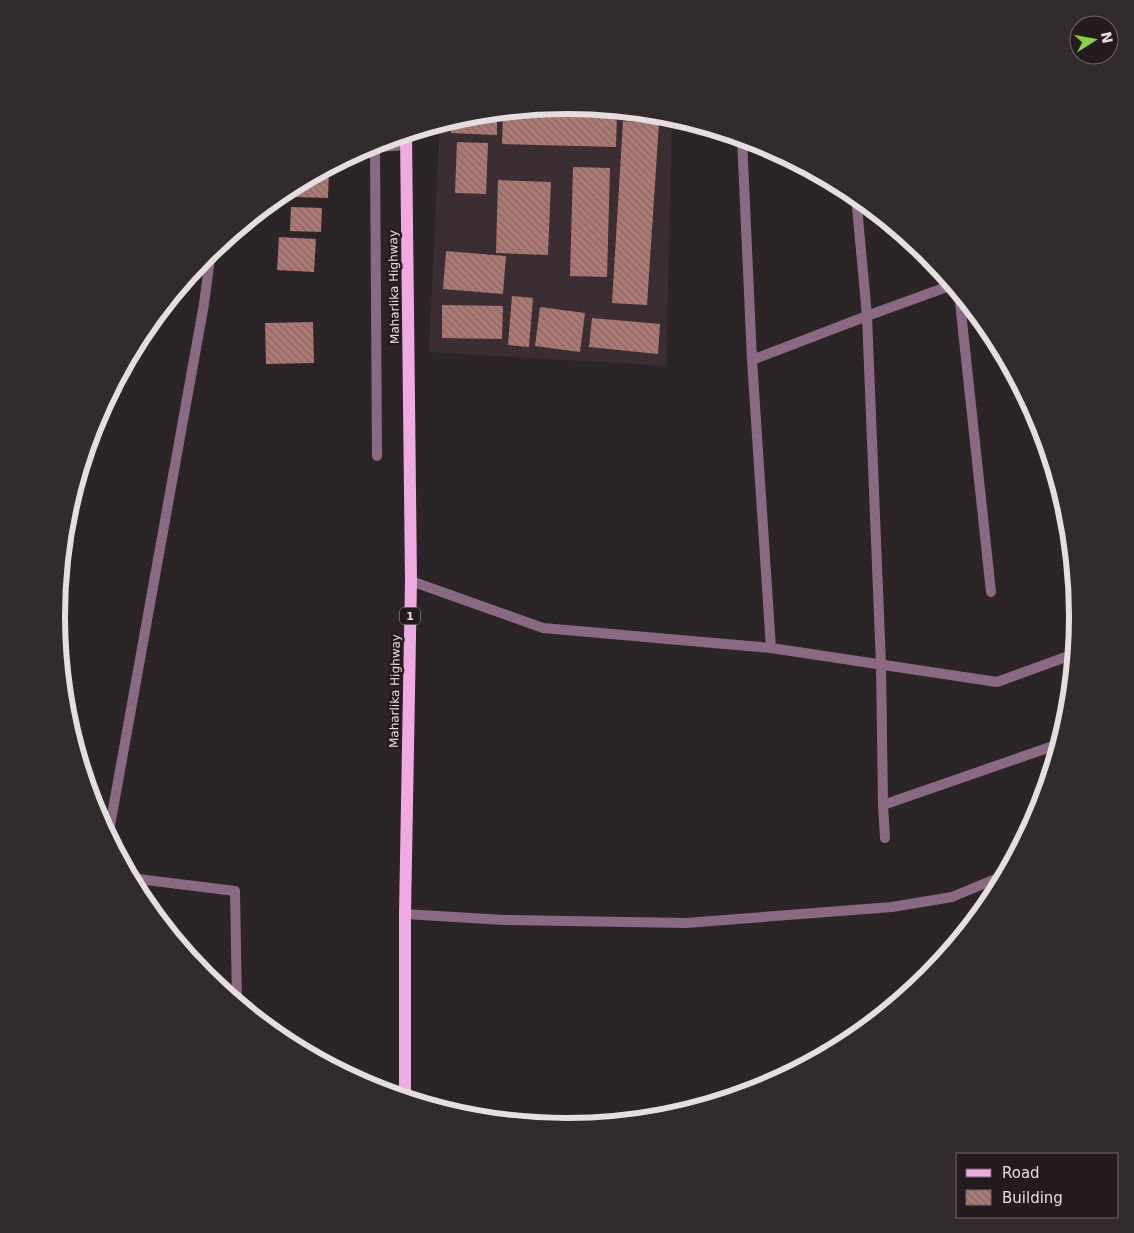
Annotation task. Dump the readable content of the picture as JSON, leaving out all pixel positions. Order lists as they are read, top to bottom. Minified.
{"streets":{"main road":["Maharlika Highway","1"]},"legend":["Road","Building"],"north":"right"}
